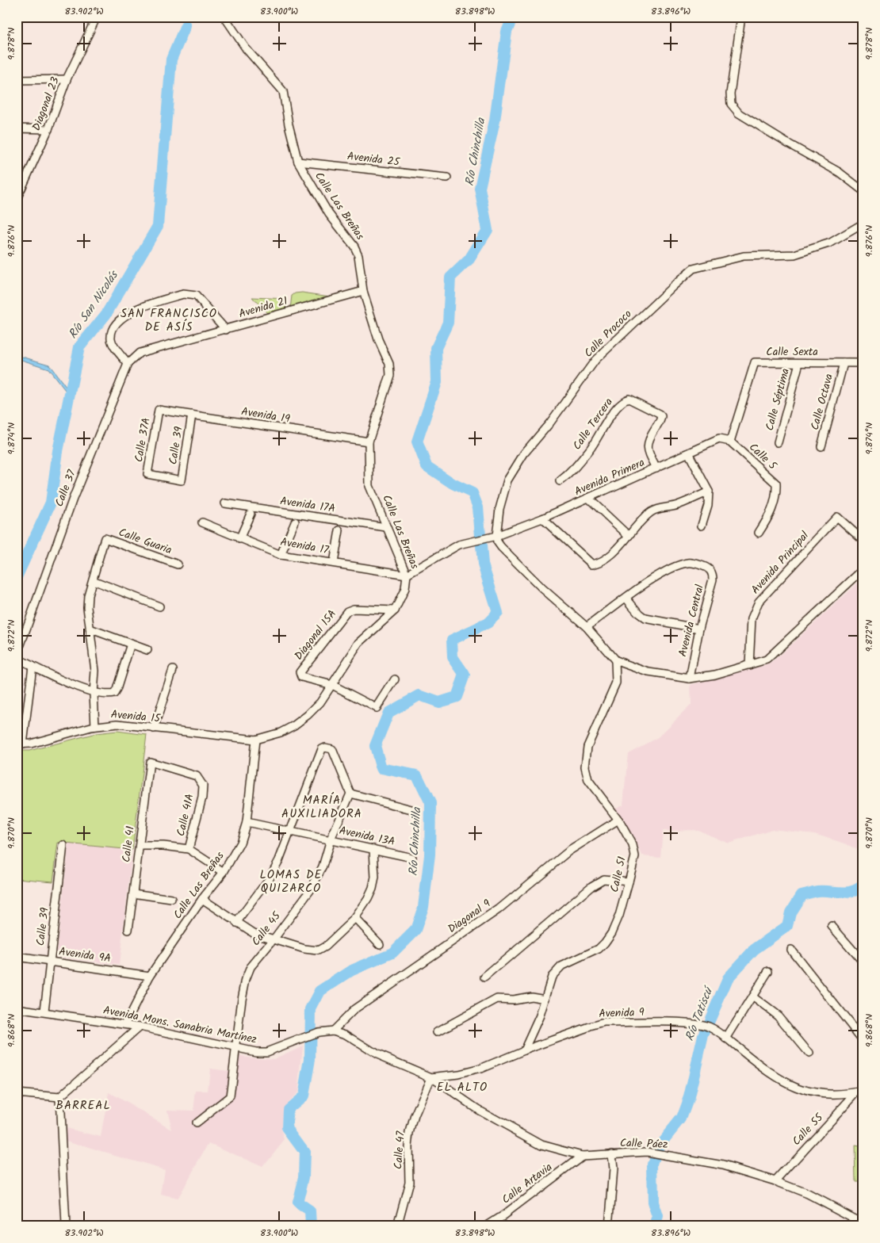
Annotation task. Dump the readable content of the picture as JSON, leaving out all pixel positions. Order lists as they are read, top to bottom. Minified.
{"streets":{"street":["Diagonal 23","Avenida 25","Calle Las Breñas","Avenida 21","Calle Prococo","Calle Sexta","Calle Séptima","Calle Octava","Avenida 19","Calle Tercera","Calle 37A","Calle 39","Calle 5","Avenida Primera","Calle 37","Avenida 17A","Calle Guaria","Avenida 17","Avenida Principal","Avenida Central","Diagonal 15A","Avenida 15","Calle 41A","Avenida 13A","Calle 41","Calle 51","Diagonal 9","Calle 45","Avenida 9A","Avenida 9","Avenida Mons. Sanabria Martínez","Calle 55","Calle Páez","Calle 47","Calle Artavia"]},"crossings":[["Avenida 25","Calle Las Breñas"],["Calle Las Breñas","Avenida 21"],["Calle Las Breñas","Avenida 19"],["Calle Las Breñas","Avenida 17A"],["Calle Las Breñas","Avenida 17"],["Calle Las Breñas","Diagonal 15A"],["Calle Las Breñas","Avenida 15"],["Calle Las Breñas","Avenida 13A"],["Calle Las Breñas","Avenida 9A"],["Calle Las Breñas","Avenida Mons. Sanabria Martínez"],["Avenida 21","Calle 37"],["Calle Prococo","Avenida Primera"],["Calle Sexta","Calle Séptima"],["Calle Sexta","Calle Octava"],["Calle Sexta","Calle 5"],["Calle Sexta","Avenida Primera"],["Avenida 19","Calle 37A"],["Avenida 19","Calle 39"],["Calle Tercera","Avenida Primera"],["Calle 37A","Calle 39"],["Calle 39","Avenida 9A"],["Calle 39","Avenida Mons. Sanabria Martínez"],["Calle 5","Avenida Primera"],["Calle 41A","Calle 41"],["Avenida 13A","Calle 45"],["Calle 51","Diagonal 9"],["Calle 51","Avenida 9"],["Diagonal 9","Avenida 9"],["Diagonal 9","Avenida Mons. Sanabria Martínez"],["Calle 45","Avenida Mons. Sanabria Martínez"],["Avenida 9","Avenida Mons. Sanabria Martínez"],["Avenida 9","Calle 55"],["Avenida 9","Calle Páez"],["Avenida 9","Calle 47"],["Calle 55","Calle Páez"],["Calle Páez","Calle 47"],["Calle Páez","Calle Artavia"]],"districts":["SAN FRANCISCO DE ASÍS","MARÍA AUXILIADORA","LOMAS DE QUIZARCO","EL ALTO","BARREAL"],"water":["Río Chinchilla","Río San Nicolás","Río Tatiscú"],"coordinates":["83.902°W","83.900°W","83.898°W","83.896°W","9.878°N","9.876°N","9.874°N","9.872°N","9.870°N","9.868°N"]}
